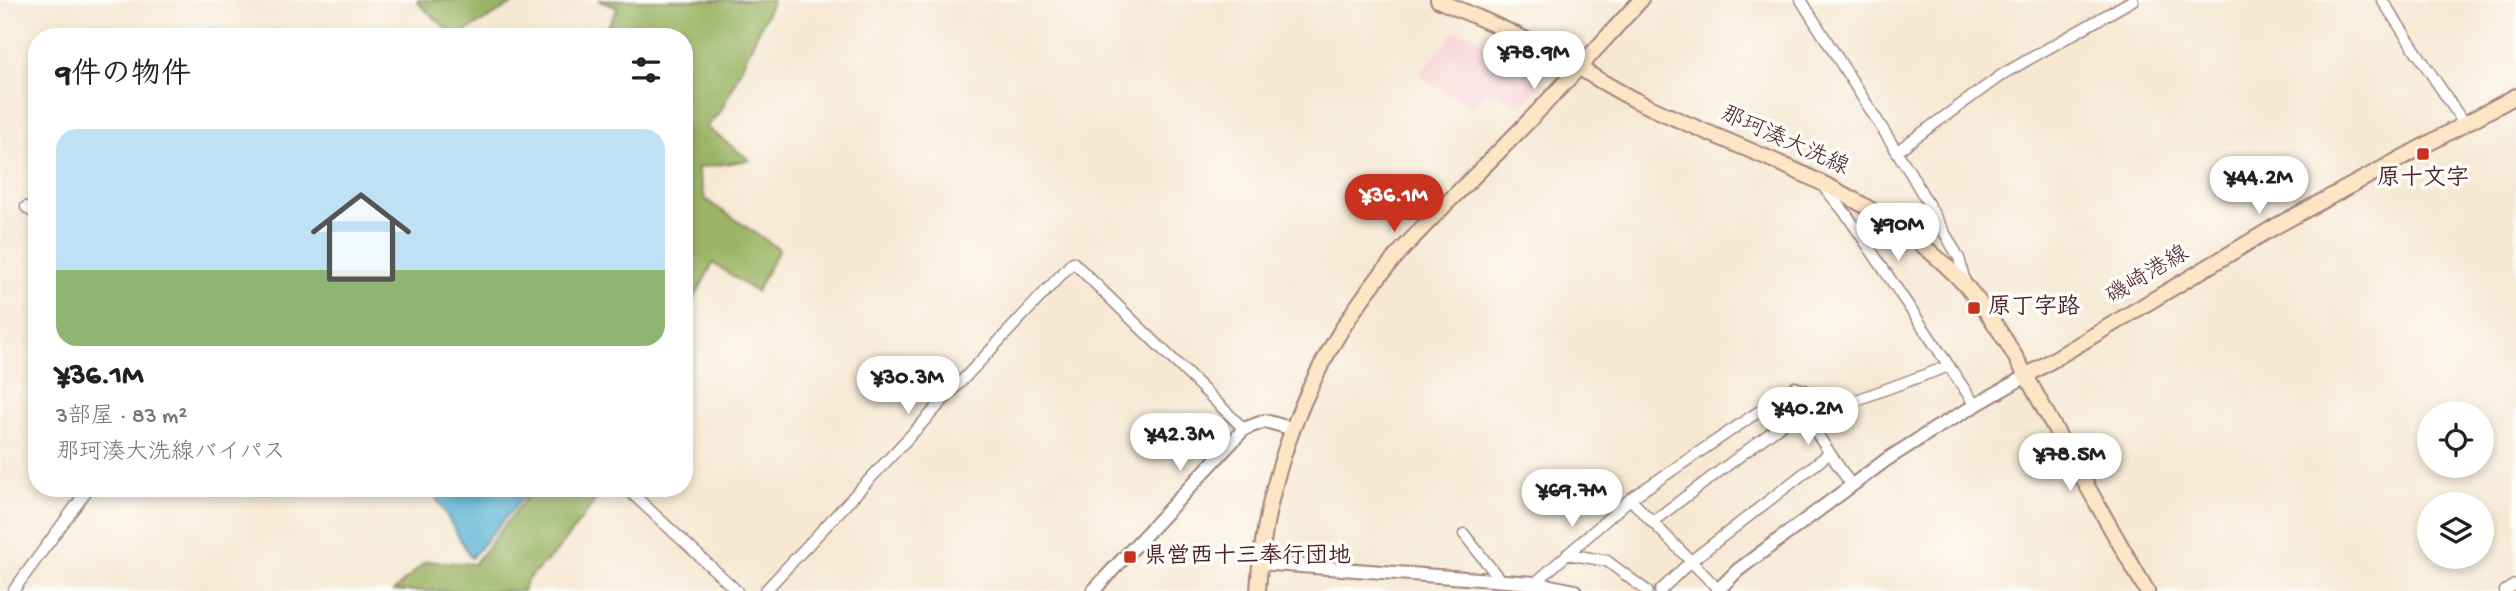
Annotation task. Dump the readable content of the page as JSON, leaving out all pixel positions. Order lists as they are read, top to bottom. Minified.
{"streets":{"main road":["那珂湊大洗線","磯崎港線"]},"crossings":[["那珂湊大洗線","磯崎港線"]],"places":{"transit":["原十文字","原丁字路","県営西十三奉行団地"]},"page":{"heading":"9件の物件","price":["¥78.9M","¥44.2M","¥36.1M","¥90M","¥30.3M","¥40.2M","¥42.3M","¥78.5M","¥69.7M"],"list":[{"name":"¥36.1M","note":"3部屋 · 83 m² · 那珂湊大洗線バイパス"}]}}
